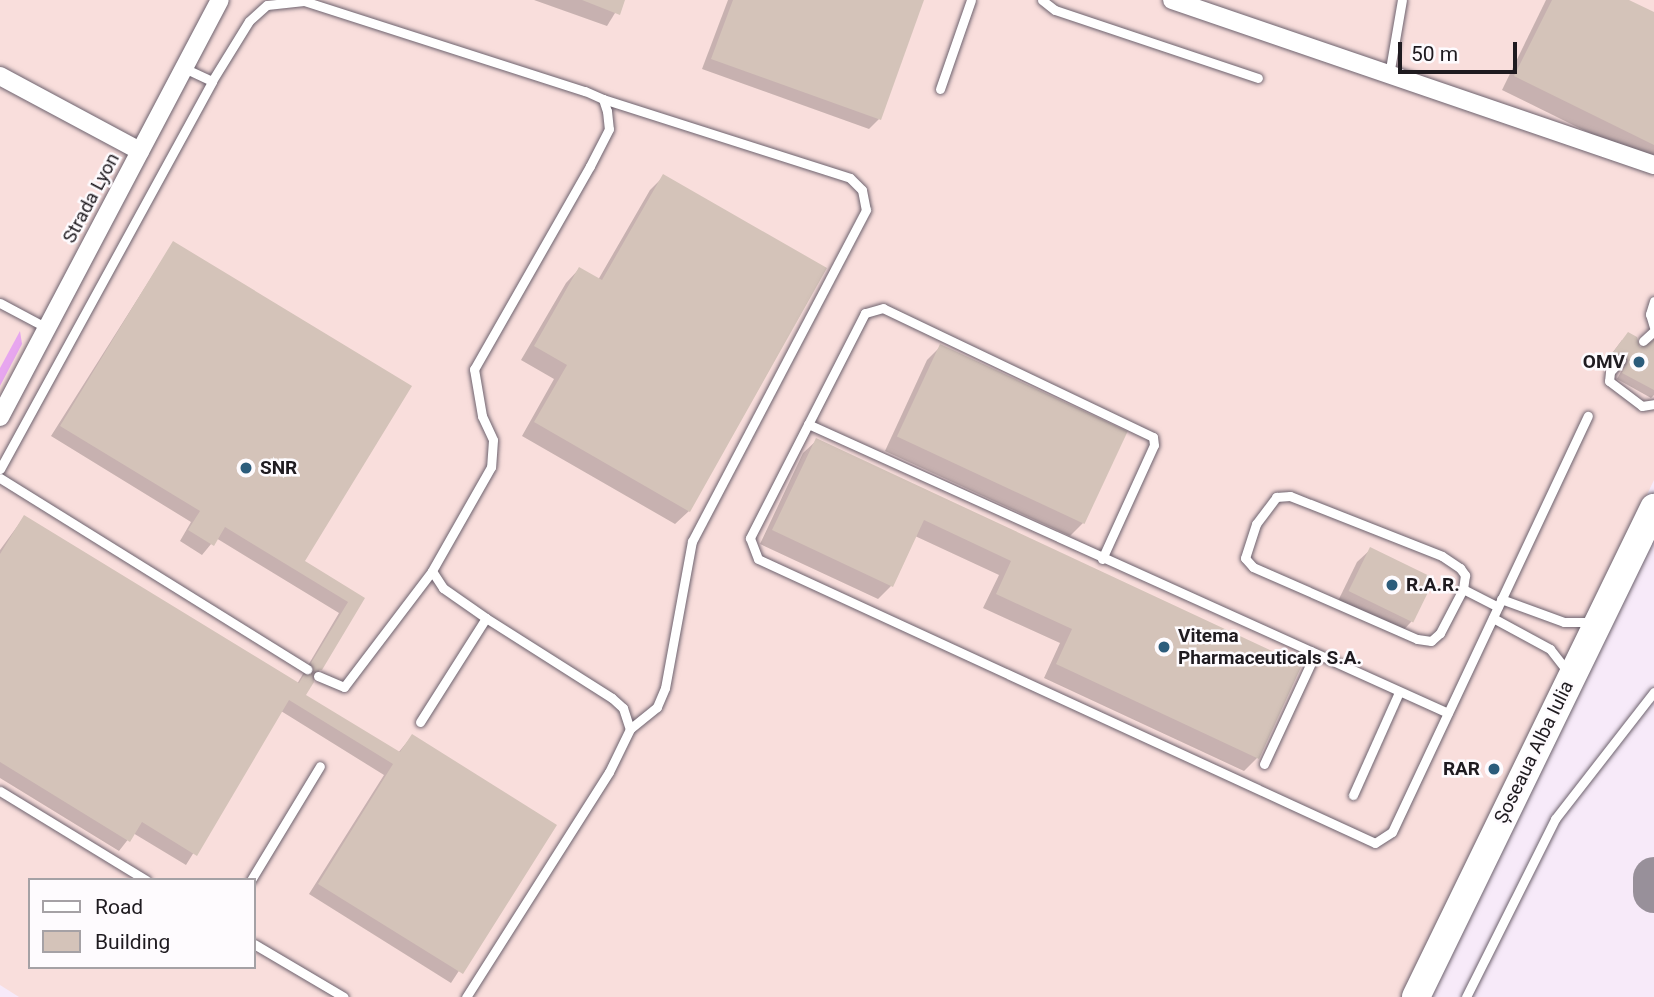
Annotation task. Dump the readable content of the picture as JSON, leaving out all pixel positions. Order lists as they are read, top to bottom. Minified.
{"streets":{"main road":["Șoseaua Alba Iulia"],"street":["Strada Lyon"]},"places":["OMV","SNR","R.A.R.","Vitema Pharmaceuticals S.A.","RAR"],"legend":["Road","Building"],"scale_bar":"50 m"}
